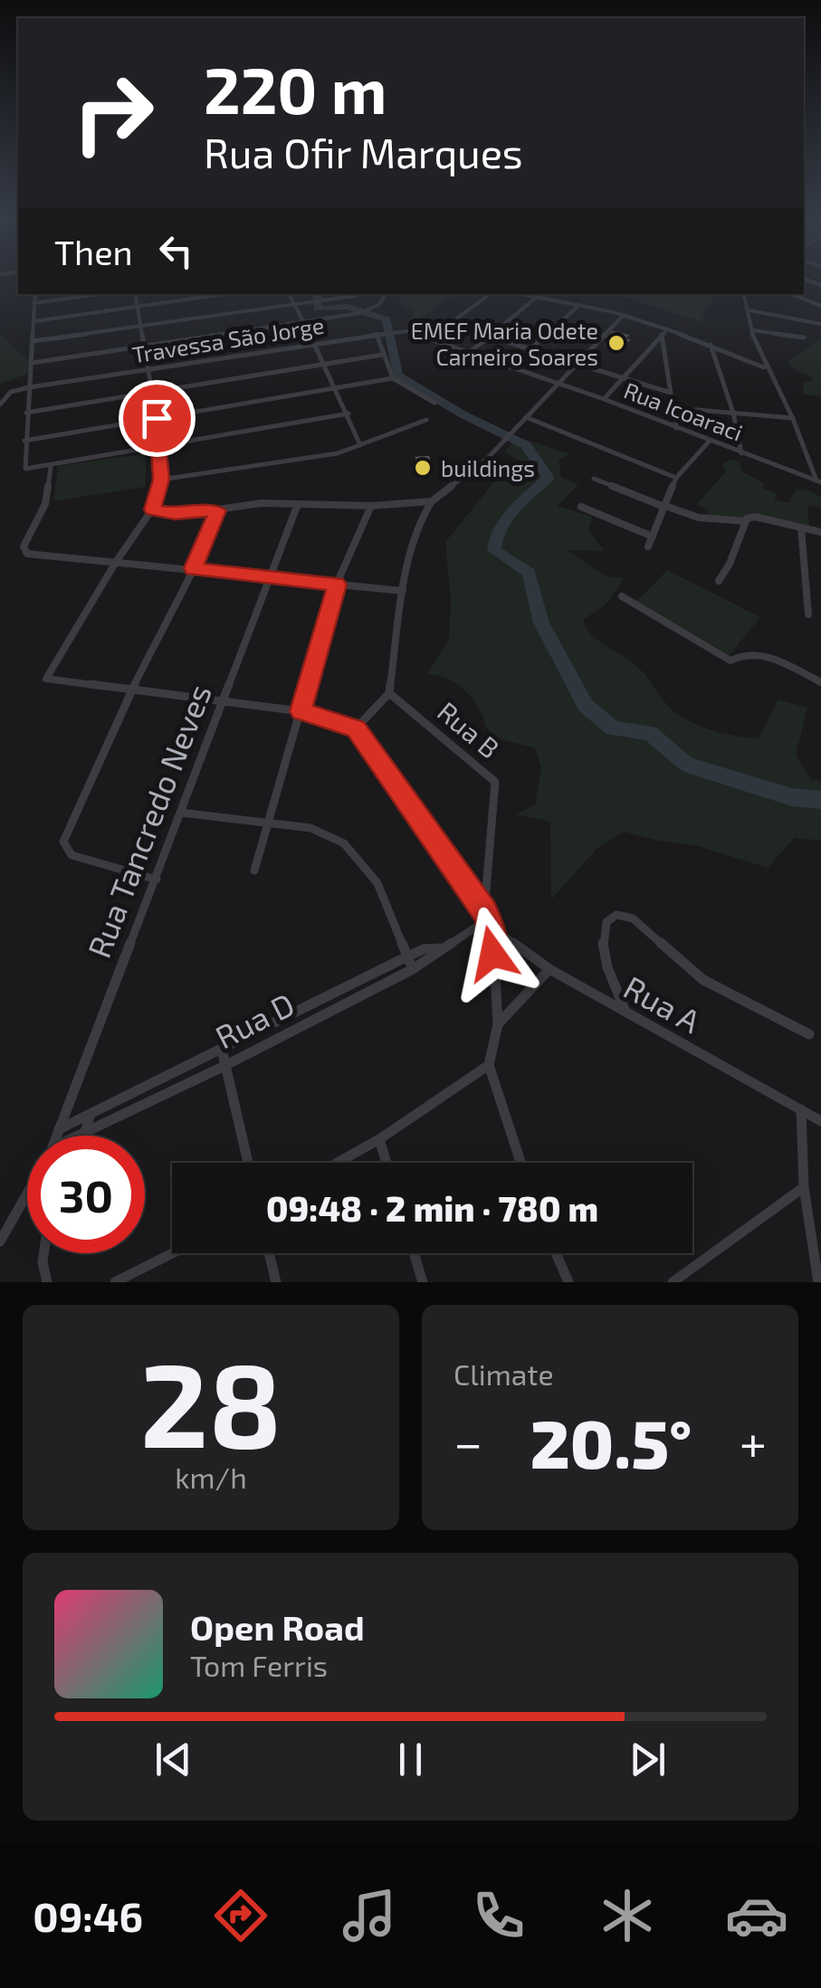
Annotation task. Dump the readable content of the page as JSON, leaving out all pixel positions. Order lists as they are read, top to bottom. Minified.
{"streets":{"street":["Travessa São Jorge","Rua Icoaraci","Rua B","Rua Tancredo Neves","Rua A","Rua D"]},"crossings":[["Travessa São Jorge","Rua Icoaraci"],["Rua B","Rua A"],["Rua B","Rua D"],["Rua Tancredo Neves","Rua D"],["Rua A","Rua D"]],"places":["EMEF Maria Odete Carneiro Soares","buildings"],"page":{"turn":["220 m","Rua Ofir Marques"],"then":"Then","limit":"30","trip":"09:48 · 2 min · 780 m","tile":[["28","km/h"],"Climate"],"heat":["−","20.5°","+"],"song":["Open Road","Tom Ferris"],"tabs":"09:46"}}
